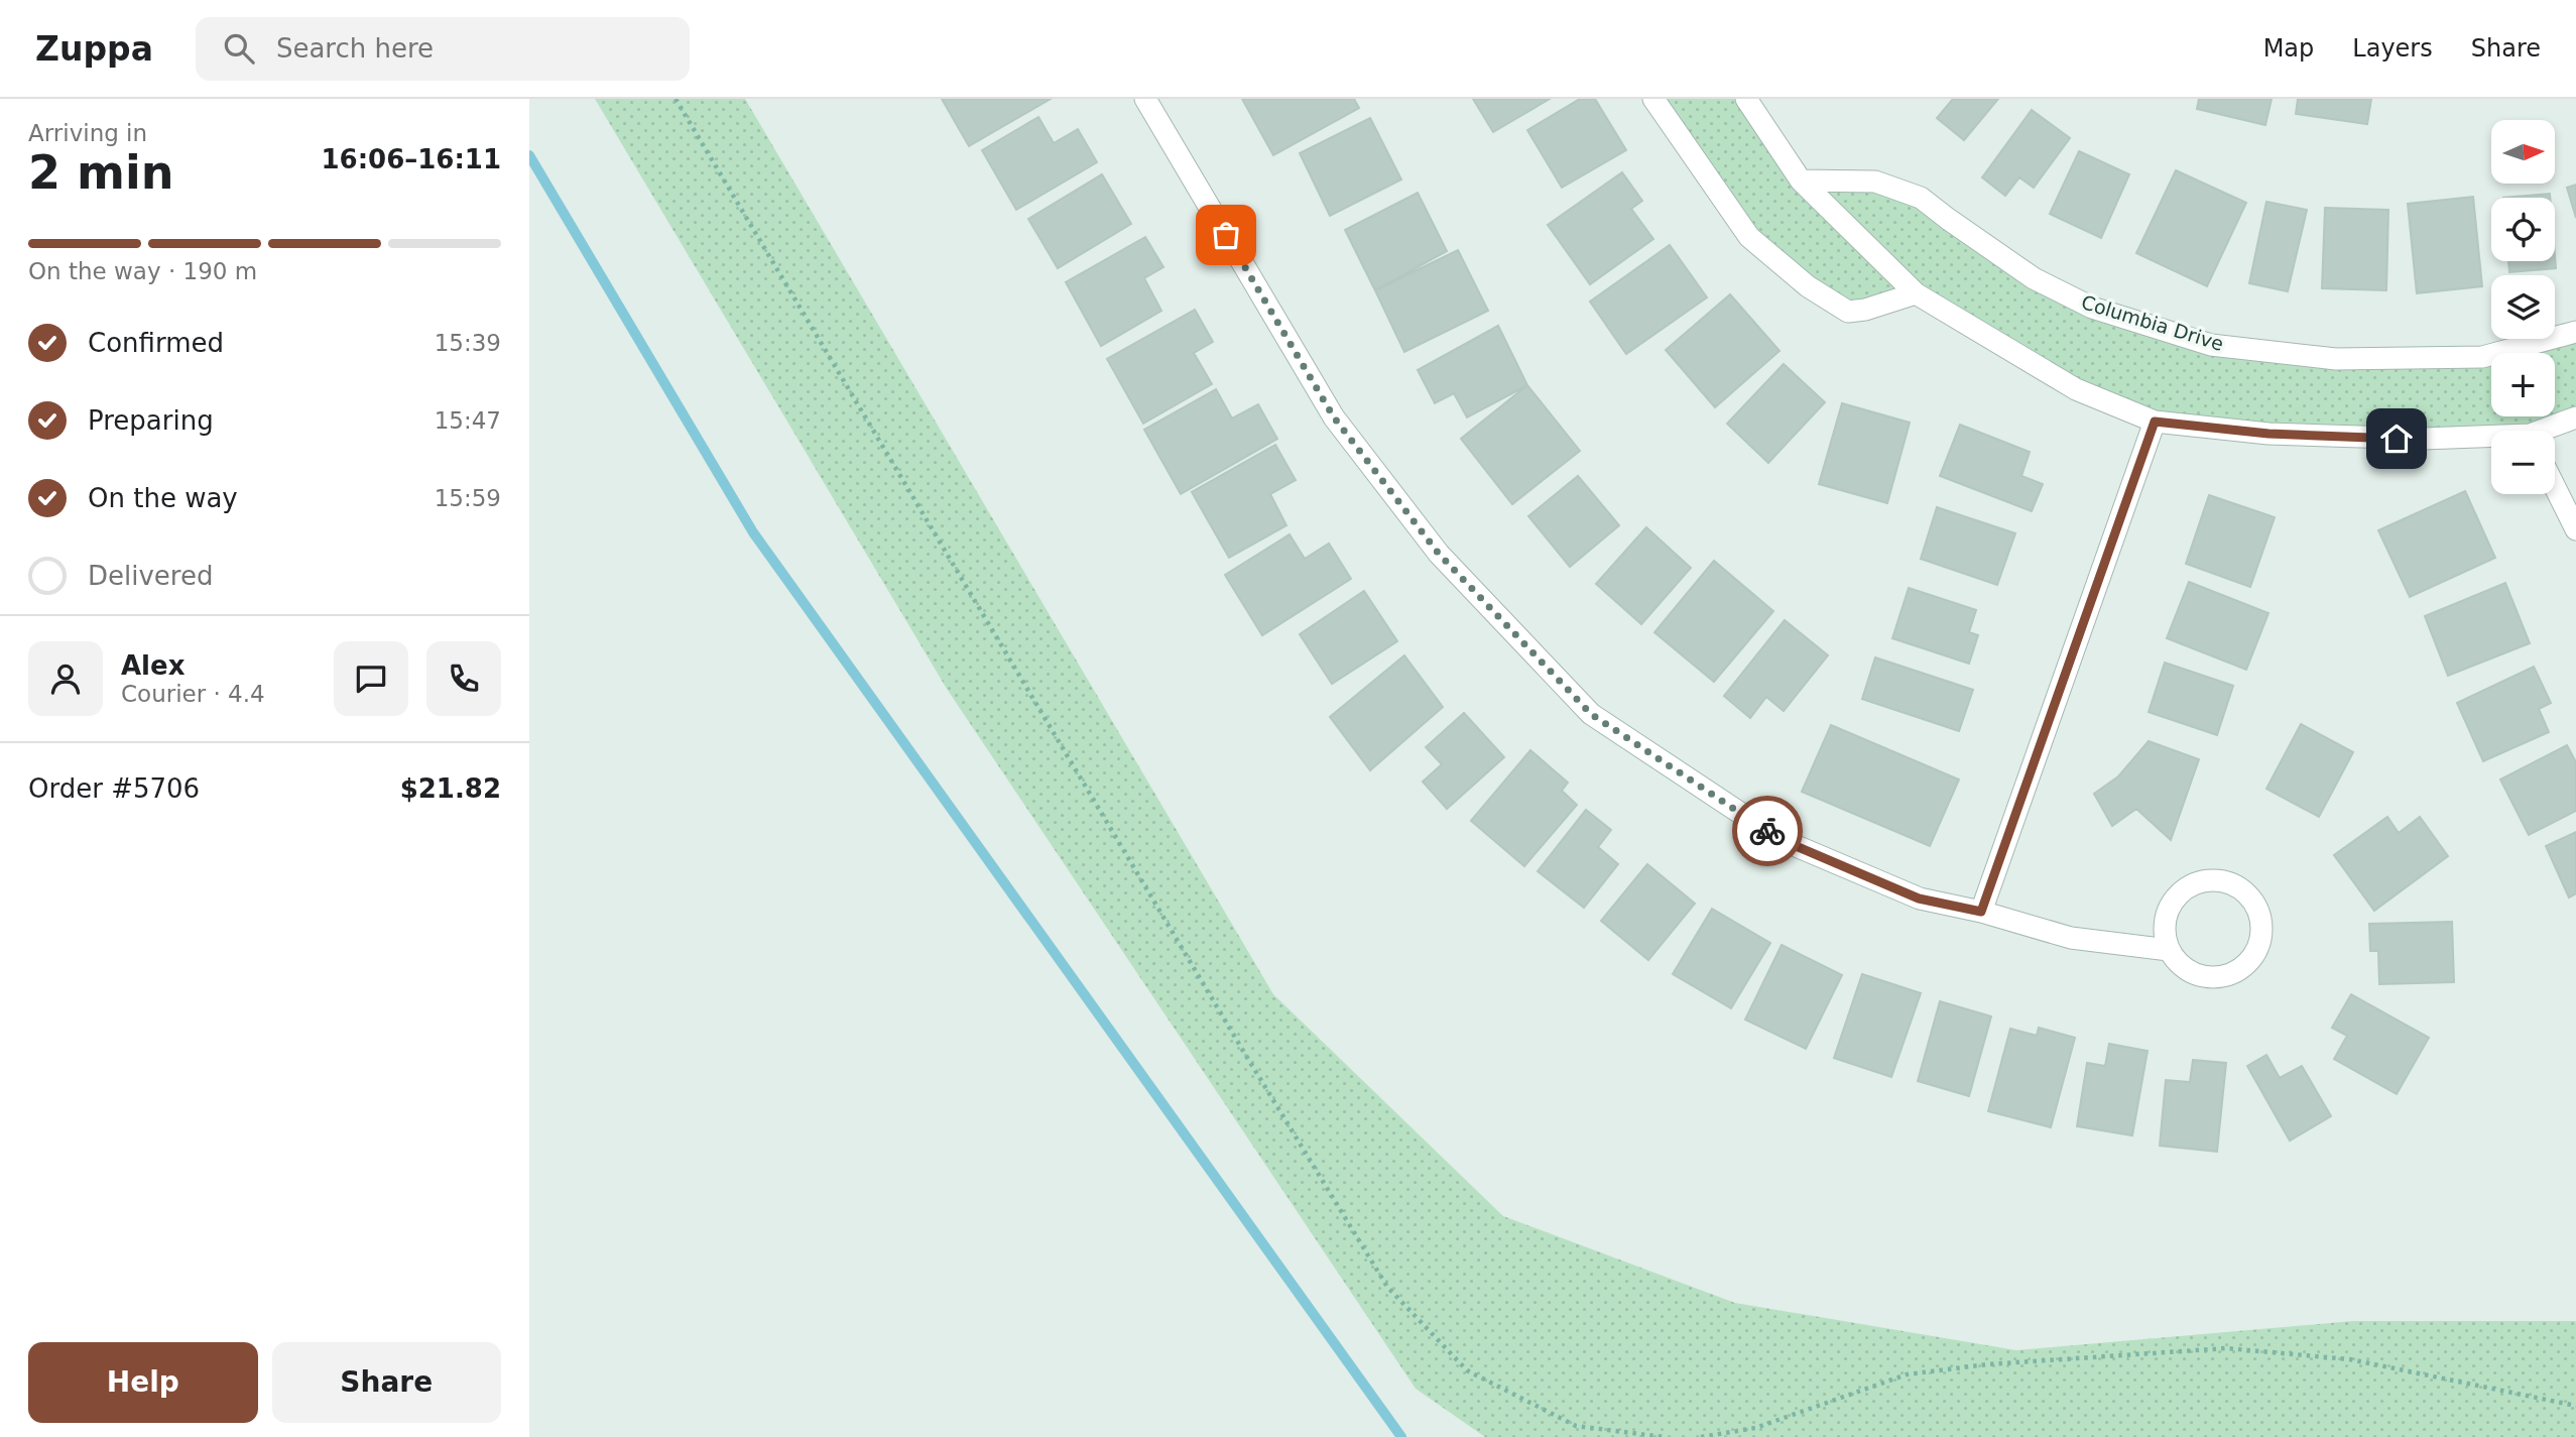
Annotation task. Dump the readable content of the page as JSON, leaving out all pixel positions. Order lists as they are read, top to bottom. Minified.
{"streets":{"street":["Columbia Drive"]},"north":"right","page":{"header":"Zuppa","search":"Search here","nav":["Map","Layers","Share"],"heading":["2 min","Arriving in","16:06–16:11"],"panel":["Alex","Courier · 4.4","Order #5706","$21.82"],"map_buttons":["+","−"],"bar":"On the way · 190 m","list":[["Confirmed","15:39"],["Preparing","15:47"],["On the way","15:59"],"Delivered"],"buttons":["Help","Share"]}}
